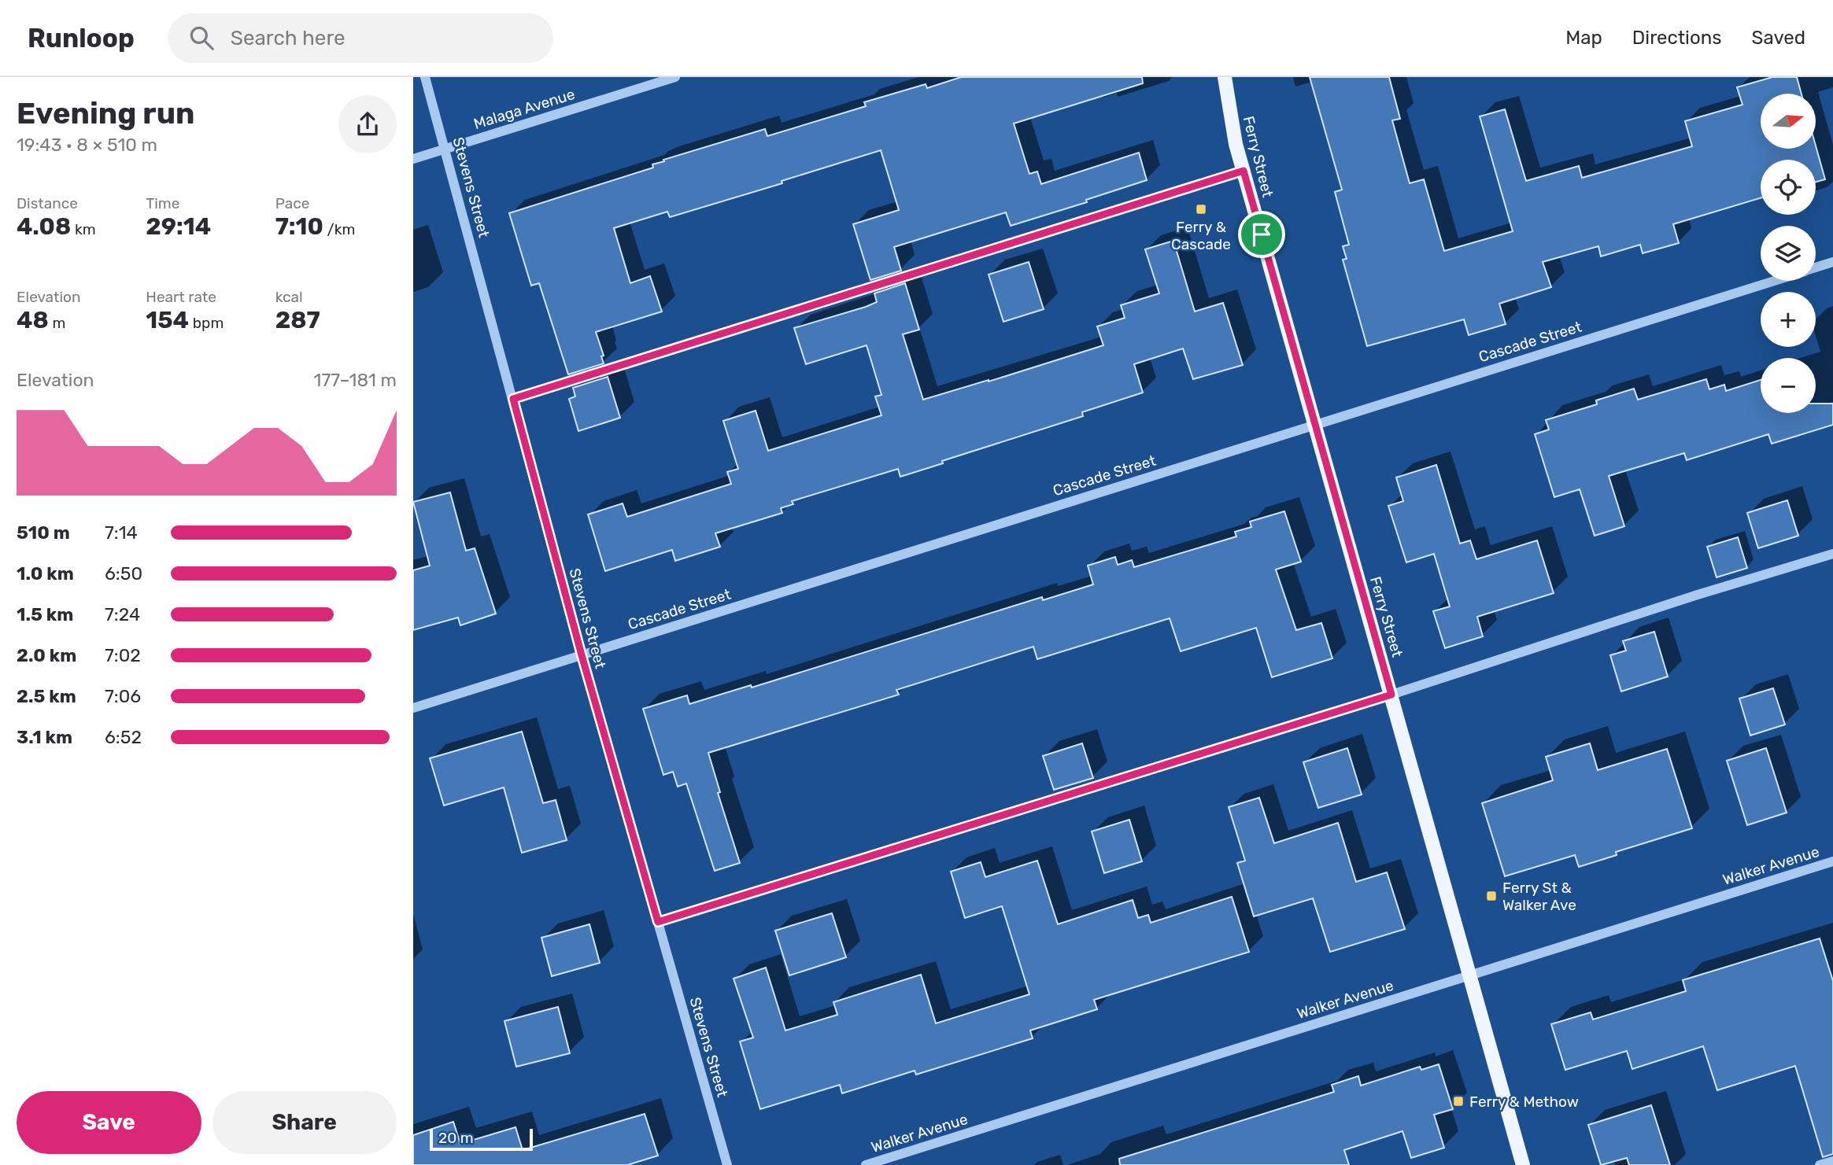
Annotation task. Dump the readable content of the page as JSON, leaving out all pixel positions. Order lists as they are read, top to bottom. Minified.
{"streets":{"main road":["Ferry Street"],"street":["Malaga Avenue","Stevens Street","Cascade Street","Walker Avenue"]},"crossings":[["Malaga Avenue","Stevens Street"],["Ferry Street","Cascade Street"],["Ferry Street","Walker Avenue"],["Stevens Street","Cascade Street"]],"places":{"transit":["Ferry & Cascade","Ferry St & Walker Ave","Ferry & Methow"]},"scale_bar":"20 m","north":"right","page":{"header":"Runloop","search":"Search here","nav":["Map","Directions","Saved"],"heading":["Evening run","19:43 · 8 × 510 m"],"map_buttons":["+","−"],"stats":[["Distance","4.08 km"],["Time","29:14"],["Pace","7:10 /km"],["Elevation","48 m"],["Heart rate","154 bpm"],["kcal","287"]],"chart":["Elevation","177–181 m"],"list":[{"name":"510 m","note":"7:14"},{"name":"1.0 km","note":"6:50"},{"name":"1.5 km","note":"7:24"},{"name":"2.0 km","note":"7:02"},{"name":"2.5 km","note":"7:06"},{"name":"3.1 km","note":"6:52"}],"buttons":["Save","Share"],"scale":"20 m"}}
